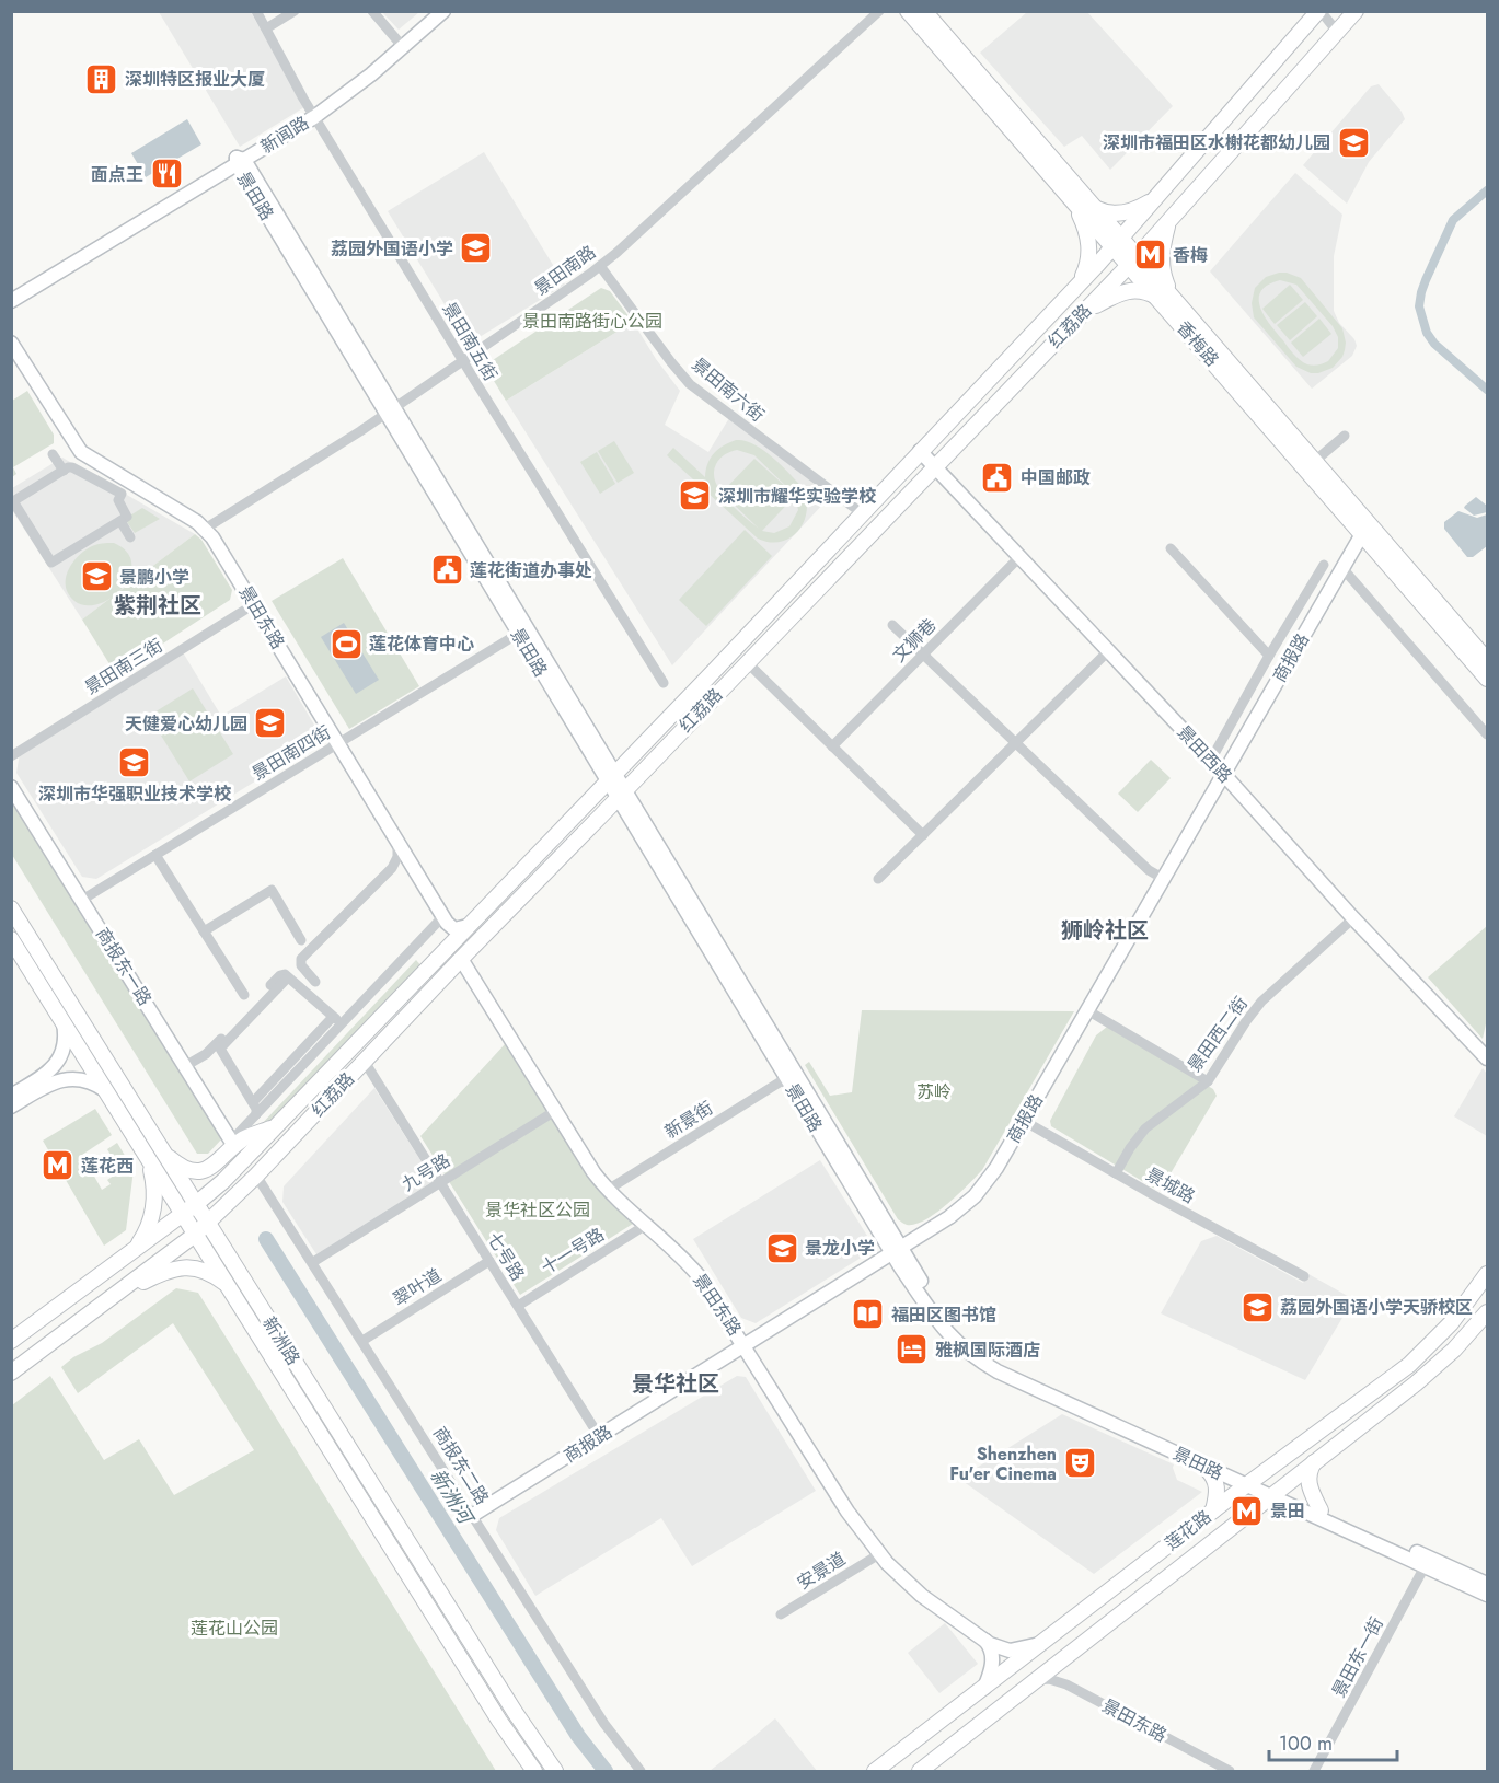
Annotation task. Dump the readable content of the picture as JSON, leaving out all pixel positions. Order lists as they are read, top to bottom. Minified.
{"streets":{"main road":["红荔路","香梅路","新洲路","莲花路"],"street":["新闻路","景田路","景田南路","景田南五街","景田南六街","景田东路","文狮巷","商报路","景田南三街","景田南四街","景田西路","商报东一路","景田西二街","新景街","九号路","景城路","十一号路","七号路","翠叶道","商报东二路","安景道","景田东一街"]},"crossings":[["新闻路","景田路"],["新闻路","景田南五街"],["景田路","景田南路"],["景田路","红荔路"],["景田路","商报路"],["景田路","景田南四街"],["景田路","新景街"],["景田路","莲花路"],["景田路","景田东一街"],["景田南路","景田南五街"],["景田南路","景田南六街"],["景田南路","景田东路"],["红荔路","香梅路"],["红荔路","景田南六街"],["红荔路","景田东路"],["红荔路","景田西路"],["红荔路","七号路"],["红荔路","新洲路"],["红荔路","商报东二路"],["香梅路","商报路"],["景田东路","商报路"],["景田东路","景田南三街"],["景田东路","景田南四街"],["景田东路","新景街"],["景田东路","九号路"],["景田东路","十一号路"],["景田东路","莲花路"],["景田东路","安景道"],["文狮巷","景田西路"],["商报路","景田西路"],["商报路","景城路"],["商报路","七号路"],["商报路","商报东二路"],["景田南四街","商报东一路"],["景田西路","景田西二街"],["景田西二街","景城路"],["九号路","七号路"],["九号路","商报东二路"],["十一号路","七号路"],["七号路","翠叶道"],["翠叶道","商报东二路"]],"districts":["紫荆社区","狮岭社区","景华社区"],"water":["新洲河"],"parks":["景田南路街心公园","苏岭","景华社区公园","莲花山公园"],"places":{"building":["深圳特区报业大厦"],"school or university":["深圳市福田区水榭花都幼儿园","荔园外国语小学","深圳市耀华实验学校","景鹏小学","天健爱心幼儿园","深圳市华强职业技术学校","景龙小学","荔园外国语小学天骄校区"],"restaurant":["面点王"],"metro station":["香梅","莲花西","景田"],"public building":["中国邮政","莲花街道办事处"],"sports":["莲花体育中心"],"library":["福田区图书馆"],"hotel":["雅枫国际酒店"],"theatre":["Shenzhen Fu'er Cinema"]},"scale_bar":"100 m"}
